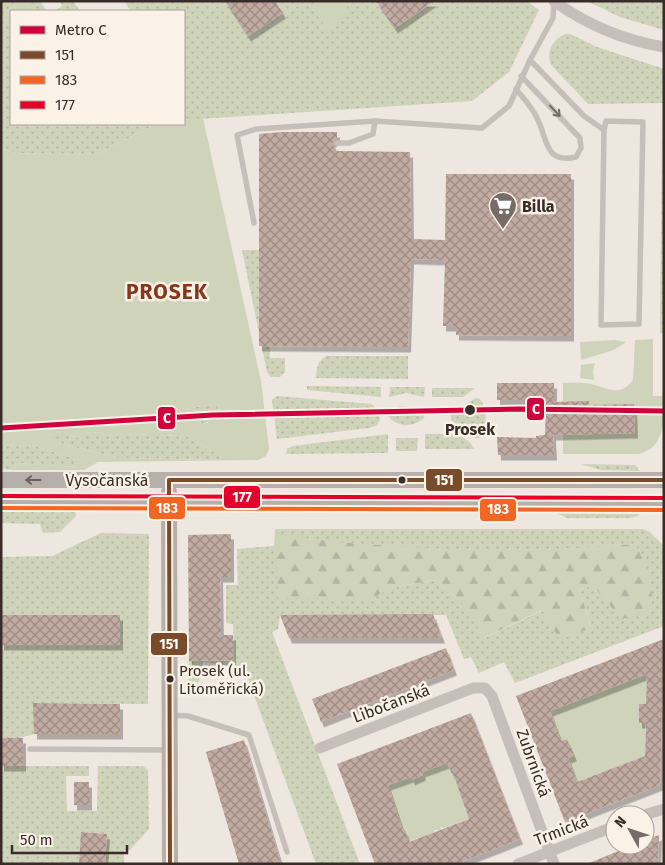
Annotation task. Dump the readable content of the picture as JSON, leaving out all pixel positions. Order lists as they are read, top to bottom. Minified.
{"streets":{"main road":["Vysočanská"],"street":["Libočanská","Zubrnická","Trmická"]},"crossings":[["Libočanská","Zubrnická"],["Zubrnická","Trmická"]],"districts":["PROSEK"],"places":{"supermarket":["Billa"],"other":["Prosek","Prosek (ul. Litoměřická)"]},"lines":["metro line C","transit line 151","transit line 177","transit line 183"],"legend":["Metro C","151","183","177"],"scale_bar":"50 m","north":"top left"}
